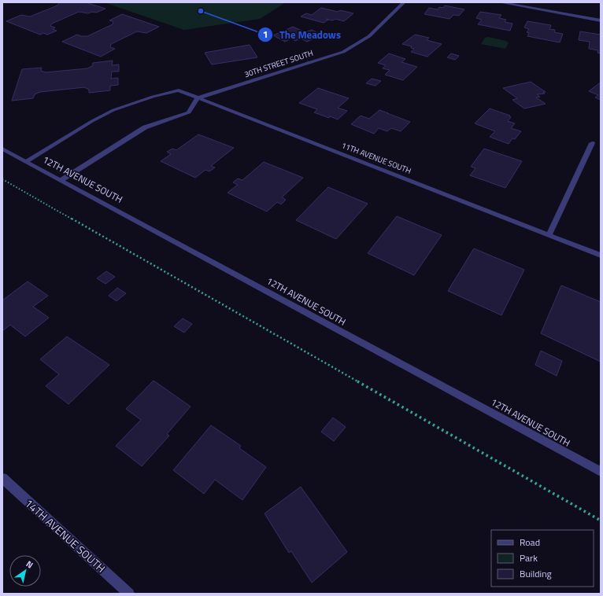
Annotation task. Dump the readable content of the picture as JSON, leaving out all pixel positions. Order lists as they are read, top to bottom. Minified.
{"streets":{"street":["30TH STREET SOUTH","11TH AVENUE SOUTH","12TH AVENUE SOUTH","14TH AVENUE SOUTH"]},"crossings":[["30TH STREET SOUTH","11TH AVENUE SOUTH"]],"places":["The Meadows"],"legend":["Road","Park","Building"],"north":"top right"}
